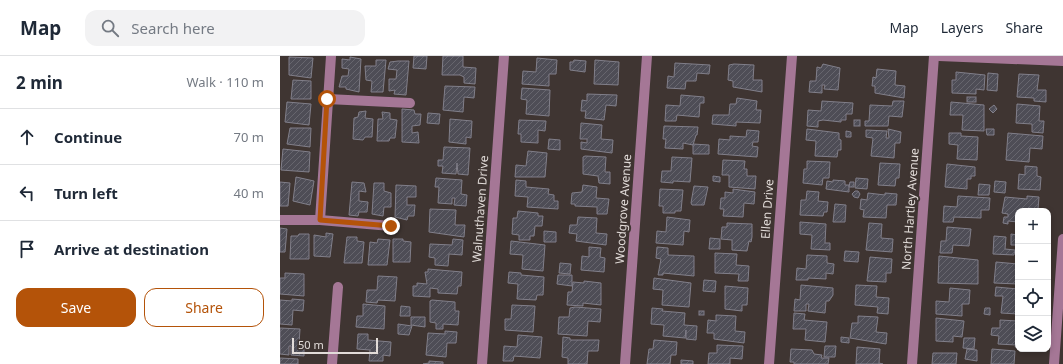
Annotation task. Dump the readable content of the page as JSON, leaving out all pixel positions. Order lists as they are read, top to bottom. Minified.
{"streets":{"street":["Walnuthaven Drive","Woodgrove Avenue","Ellen Drive","North Hartley Avenue"]},"scale_bar":"50 m","page":{"header":"Map","search":"Search here","nav":["Map","Layers","Share"],"heading":["2 min","Walk · 110 m"],"list":[["Continue","70 m"],["Turn left","40 m"],"Arrive at destination"],"map_buttons":["+","−"],"buttons":["Save","Share"],"scale":"50 m"}}
